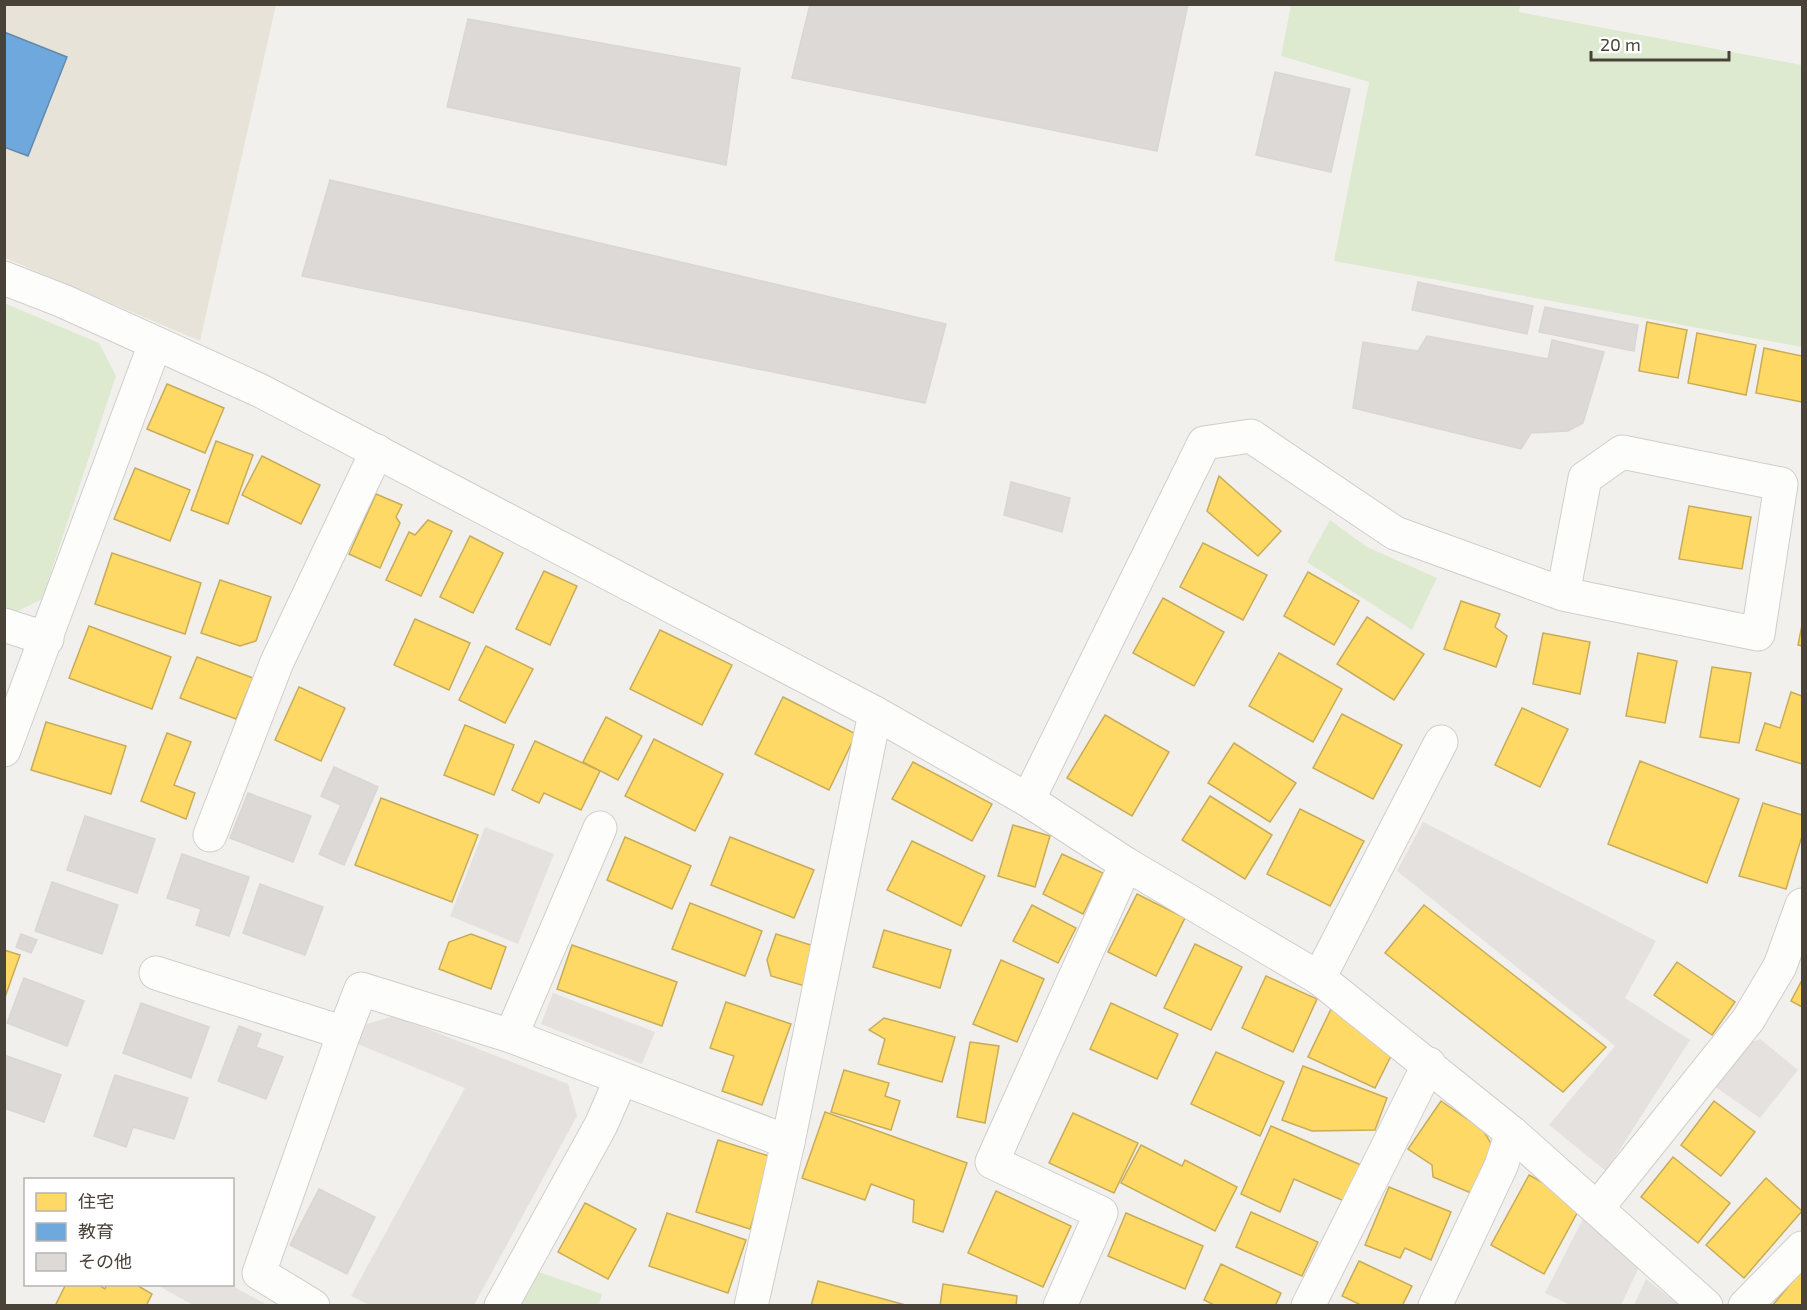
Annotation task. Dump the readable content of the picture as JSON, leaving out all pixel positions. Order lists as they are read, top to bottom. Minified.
{"legend":["住宅","教育","その他"],"scale_bar":"20 m"}
